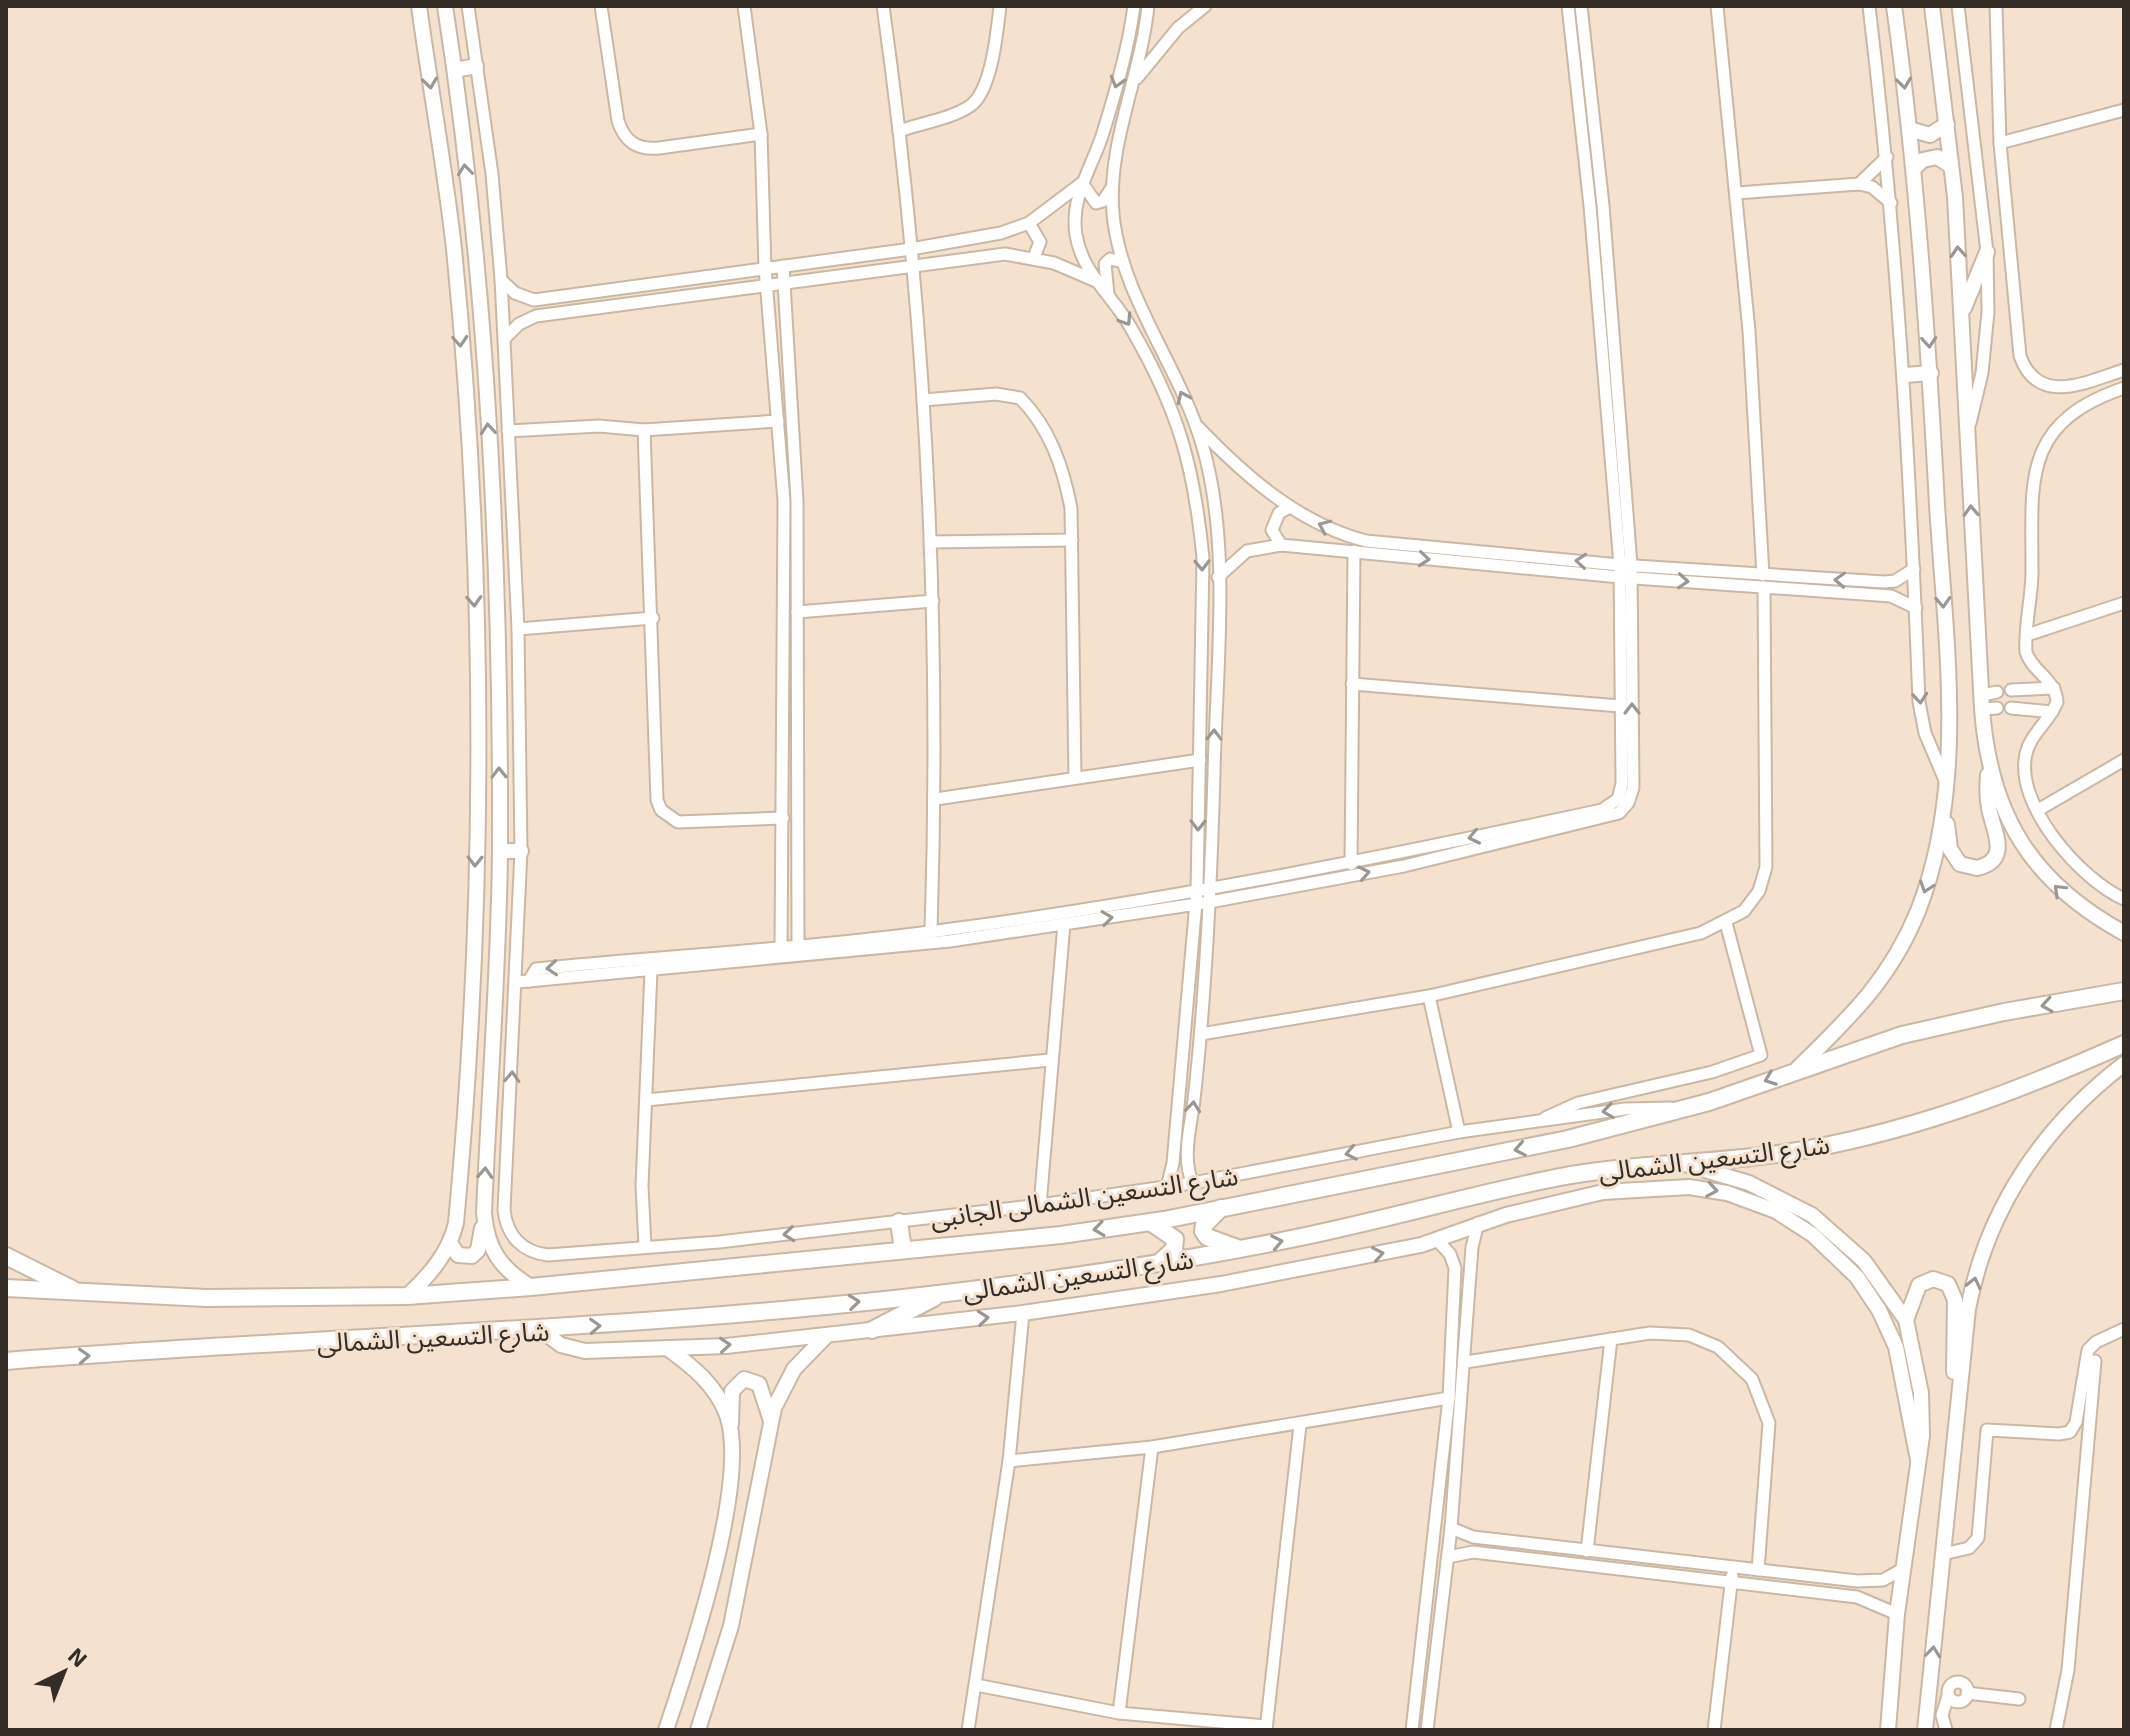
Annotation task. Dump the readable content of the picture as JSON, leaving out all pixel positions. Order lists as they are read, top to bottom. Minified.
{"streets":{"main road":["شارع التسعين الشمالى"],"street":["شارع التسعين الشمالى الجانبى"]},"crossings":[["شارع التسعين الشمالى","شارع التسعين الشمالى الجانبى"]],"north":"top right"}
